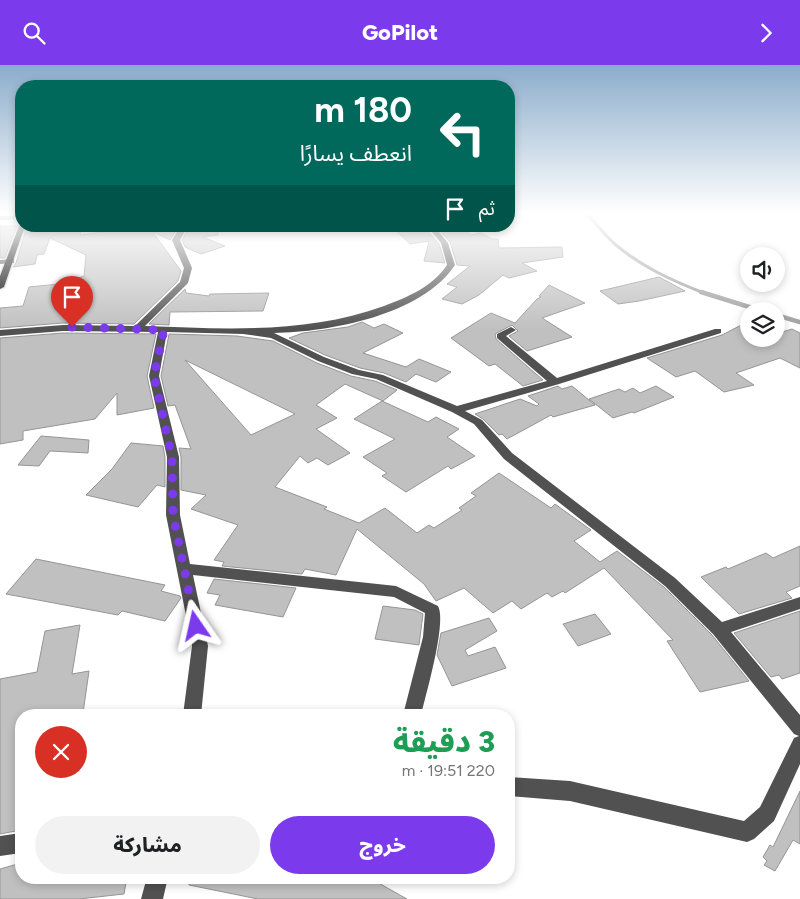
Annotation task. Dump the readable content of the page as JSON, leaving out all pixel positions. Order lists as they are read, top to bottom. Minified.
{"page":{"header":"GoPilot","turn":["180 m","انعطف يسارًا"],"then":"ثم","heading":["3 دقيقة","220 m · 19:51"],"buttons":["خروج","مشاركة"]}}
